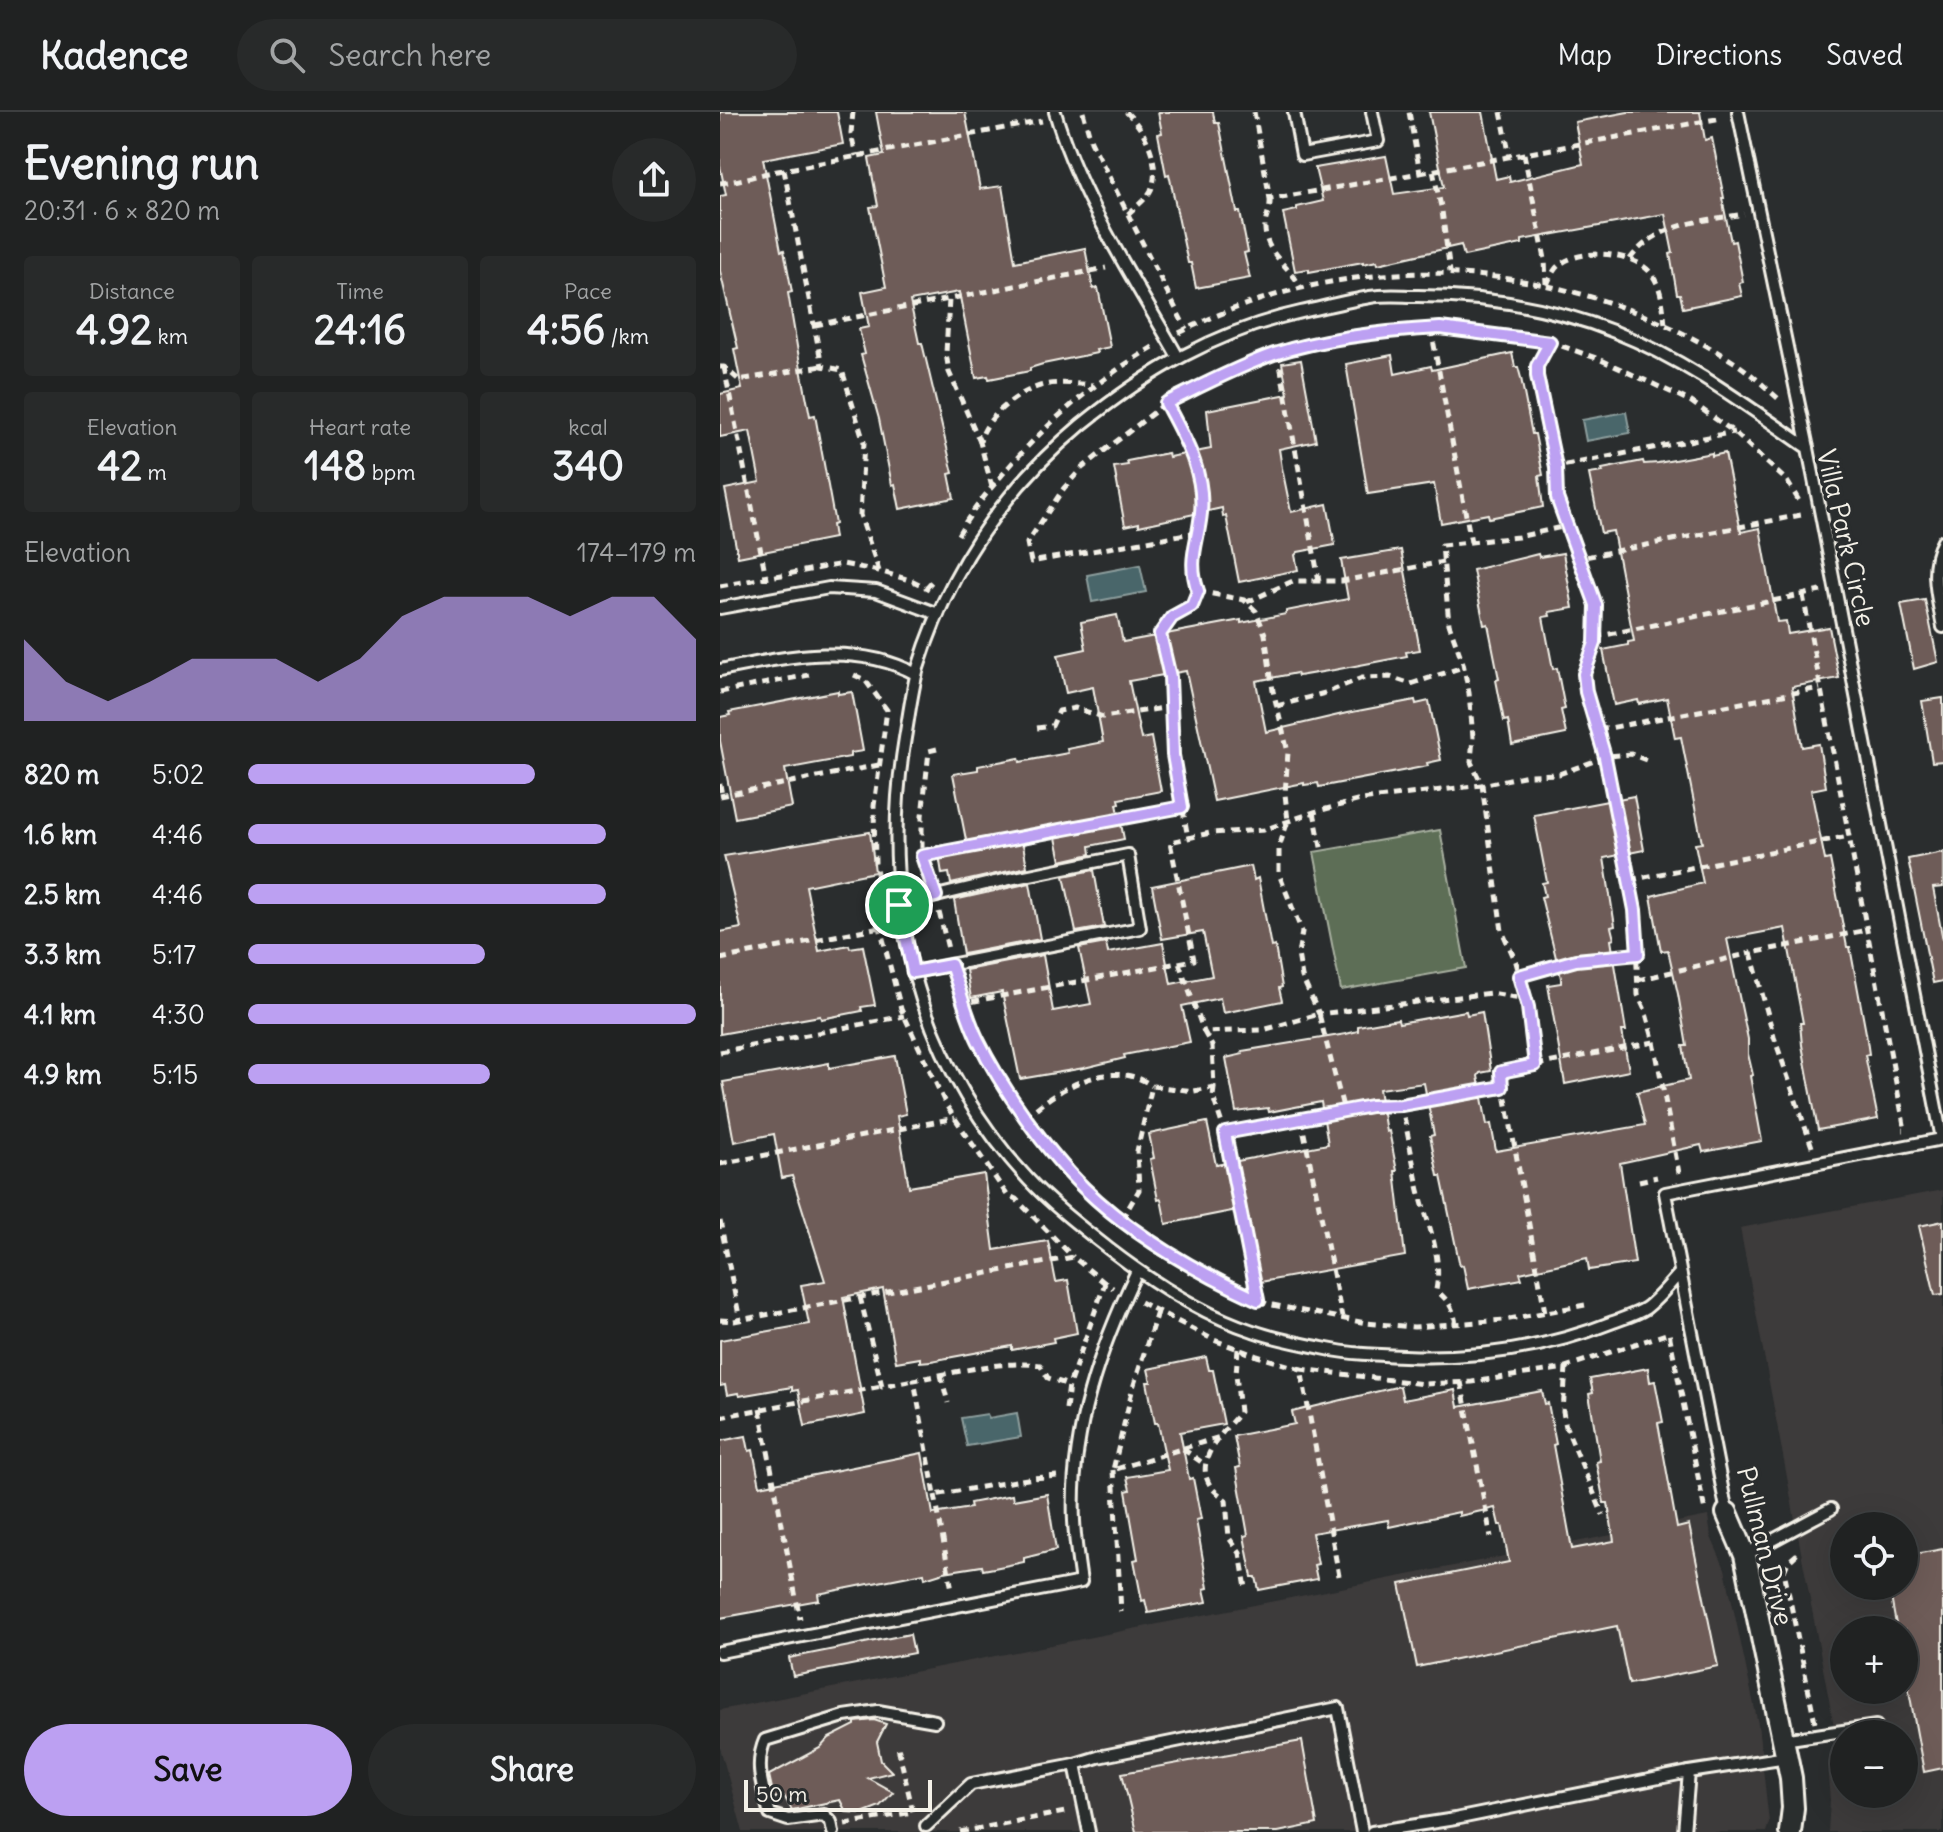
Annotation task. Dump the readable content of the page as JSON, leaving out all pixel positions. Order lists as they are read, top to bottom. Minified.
{"streets":{"street":["Pullman Drive"],"lane":["Villa Park Circle"]},"crossings":[["Villa Park Circle","Pullman Drive"]],"scale_bar":"50 m","page":{"header":"Kadence","search":"Search here","nav":["Map","Directions","Saved"],"heading":["Evening run","20:31 · 6 × 820 m"],"stats":[["Distance","4.92 km"],["Time","24:16"],["Pace","4:56 /km"],["Elevation","42 m"],["Heart rate","148 bpm"],["kcal","340"]],"chart":["Elevation","174–179 m"],"list":[{"name":"820 m","note":"5:02"},{"name":"1.6 km","note":"4:46"},{"name":"2.5 km","note":"4:46"},{"name":"3.3 km","note":"5:17"},{"name":"4.1 km","note":"4:30"},{"name":"4.9 km","note":"5:15"}],"map_buttons":["+","−"],"buttons":["Save","Share"],"scale":"50 m"}}
